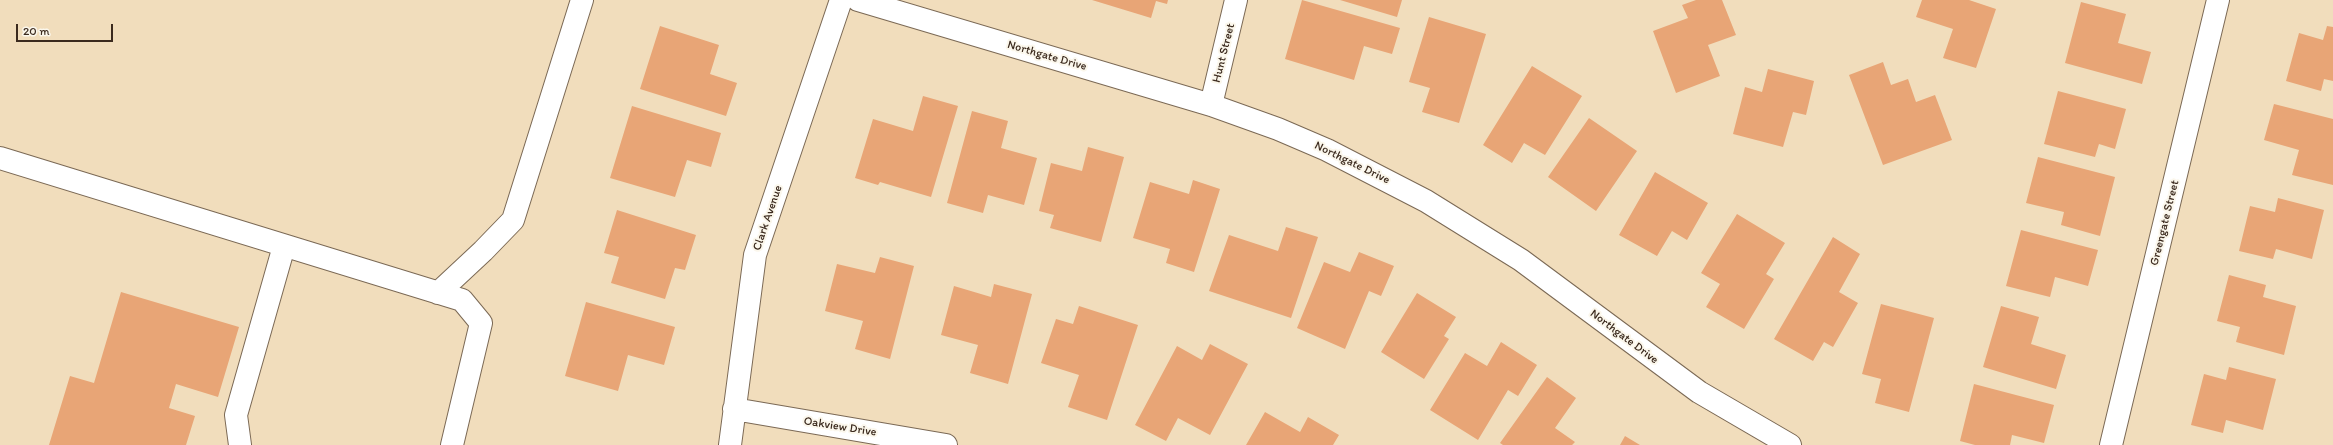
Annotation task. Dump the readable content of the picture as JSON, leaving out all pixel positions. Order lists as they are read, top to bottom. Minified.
{"streets":{"street":["Hunt Street","Northgate Drive","Clark Avenue","Greengate Street","Oakview Drive"]},"crossings":[["Hunt Street","Northgate Drive"],["Clark Avenue","Oakview Drive"]],"scale_bar":"20 m"}
